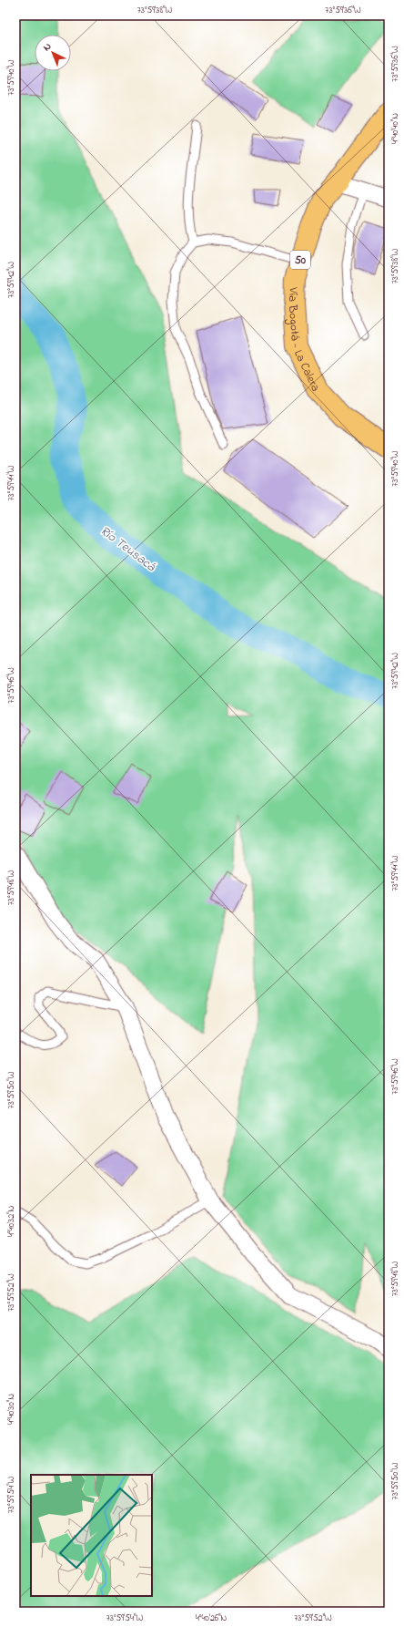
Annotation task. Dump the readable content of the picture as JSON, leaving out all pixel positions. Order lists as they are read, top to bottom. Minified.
{"streets":{"main road":["50","Vía Bogotá - La Calera"]},"water":["Río Teusacá"],"north":"top left","coordinates":["73°59'38\"W","73°59'36\"W","73°59'40\"W","4°40'40\"N","73°59'42\"W","73°59'44\"W","73°59'46\"W","73°59'48\"W","73°59'50\"W","4°40'32\"N","73°59'52\"W","4°40'30\"N","73°59'54\"W","4°40'26\"N"]}
